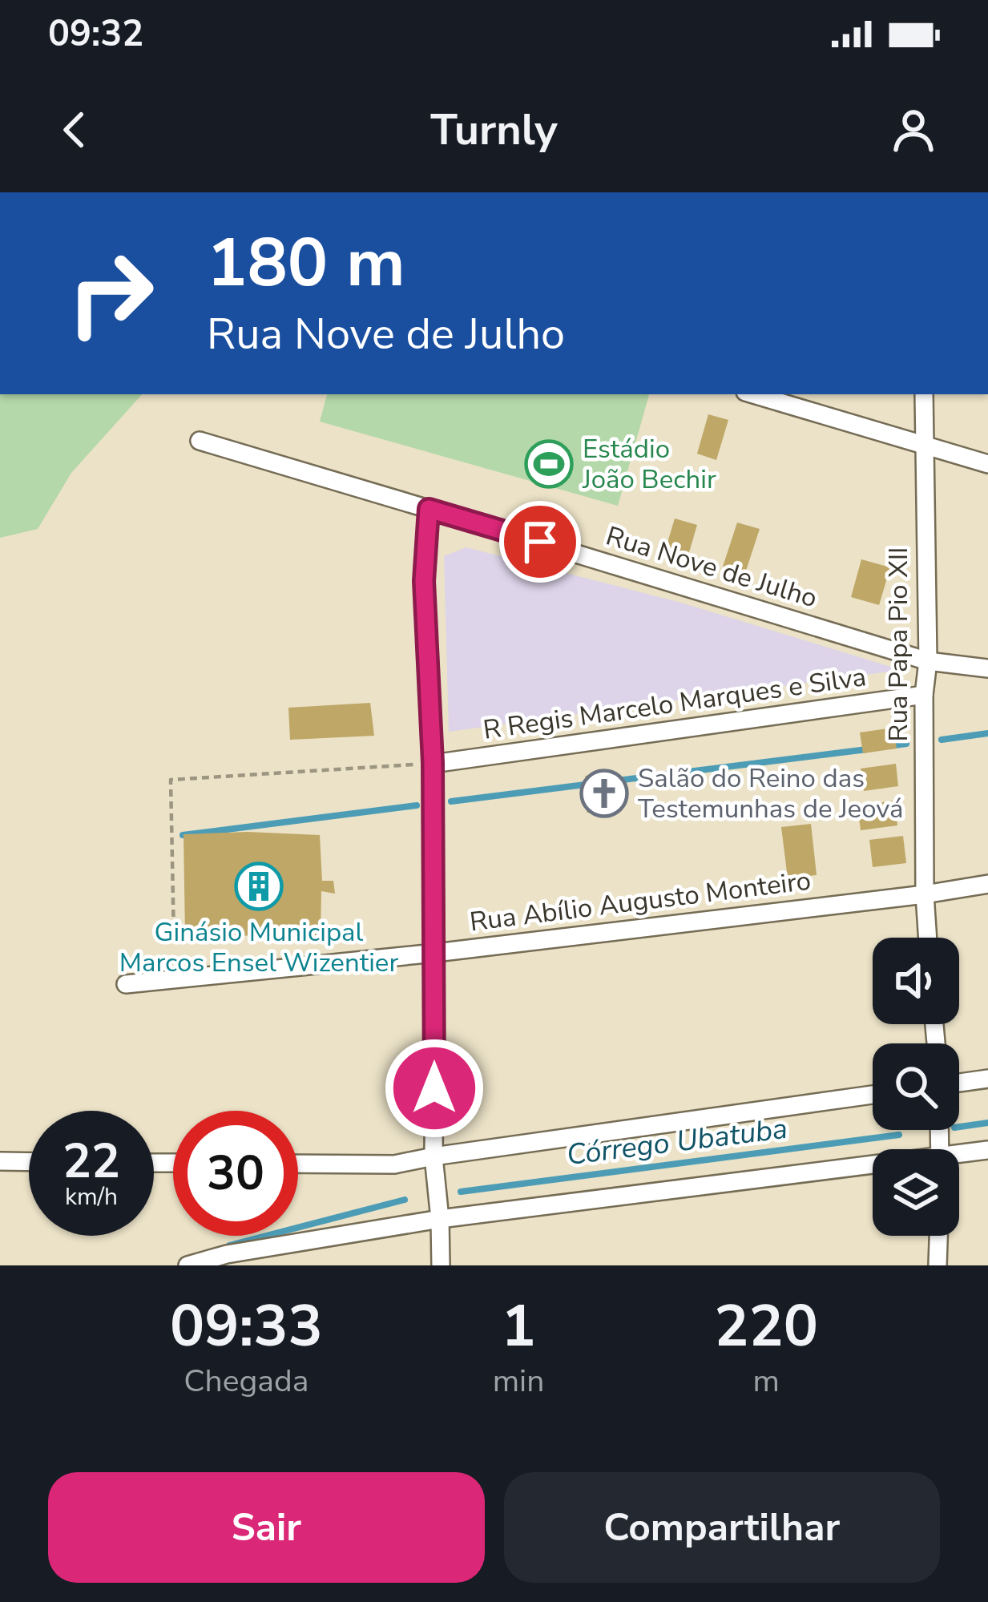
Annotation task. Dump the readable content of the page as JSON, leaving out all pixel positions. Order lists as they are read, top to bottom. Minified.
{"streets":{"street":["Rua Nove de Julho","Rua Papa Pio XII","R Regis Marcelo Marques e Silva","Rua Abílio Augusto Monteiro"]},"crossings":[["Rua Nove de Julho","Rua Papa Pio XII"],["Rua Papa Pio XII","R Regis Marcelo Marques e Silva"],["Rua Papa Pio XII","Rua Abílio Augusto Monteiro"]],"water":["Córrego Ubatuba"],"places":{"sports":["Estádio João Bechir"],"church":["Salão do Reino das Testemunhas de Jeová"],"building":["Ginásio Municipal Marcos Ensel Wizentier"]},"page":{"status":"09:32","header":"Turnly","turn":["180 m","Rua Nove de Julho"],"speed":"22 km/h","limit":"30","eta":["09:33","Chegada","1","min","220","m"],"buttons":["Sair","Compartilhar"]}}
